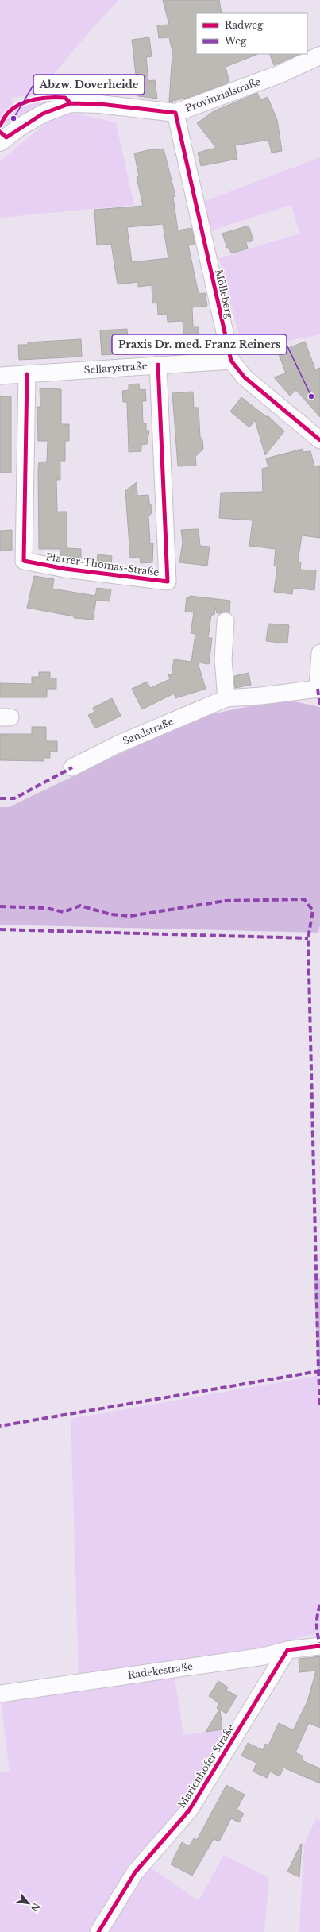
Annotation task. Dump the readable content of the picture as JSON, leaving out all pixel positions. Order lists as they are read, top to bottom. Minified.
{"streets":{"main road":["Provinzialstraße"],"street":["Mölleberg","Sellarystraße","Pfarrer-Thomas-Straße","Sandstraße","Radekestraße","Marienhofer Straße"]},"crossings":[["Provinzialstraße","Mölleberg"],["Mölleberg","Sellarystraße"],["Sellarystraße","Pfarrer-Thomas-Straße"],["Radekestraße","Marienhofer Straße"]],"places":["Abzw. Doverheide","Praxis Dr. med. Franz Reiners"],"legend":["Radweg","Weg"],"north":"bottom right"}
